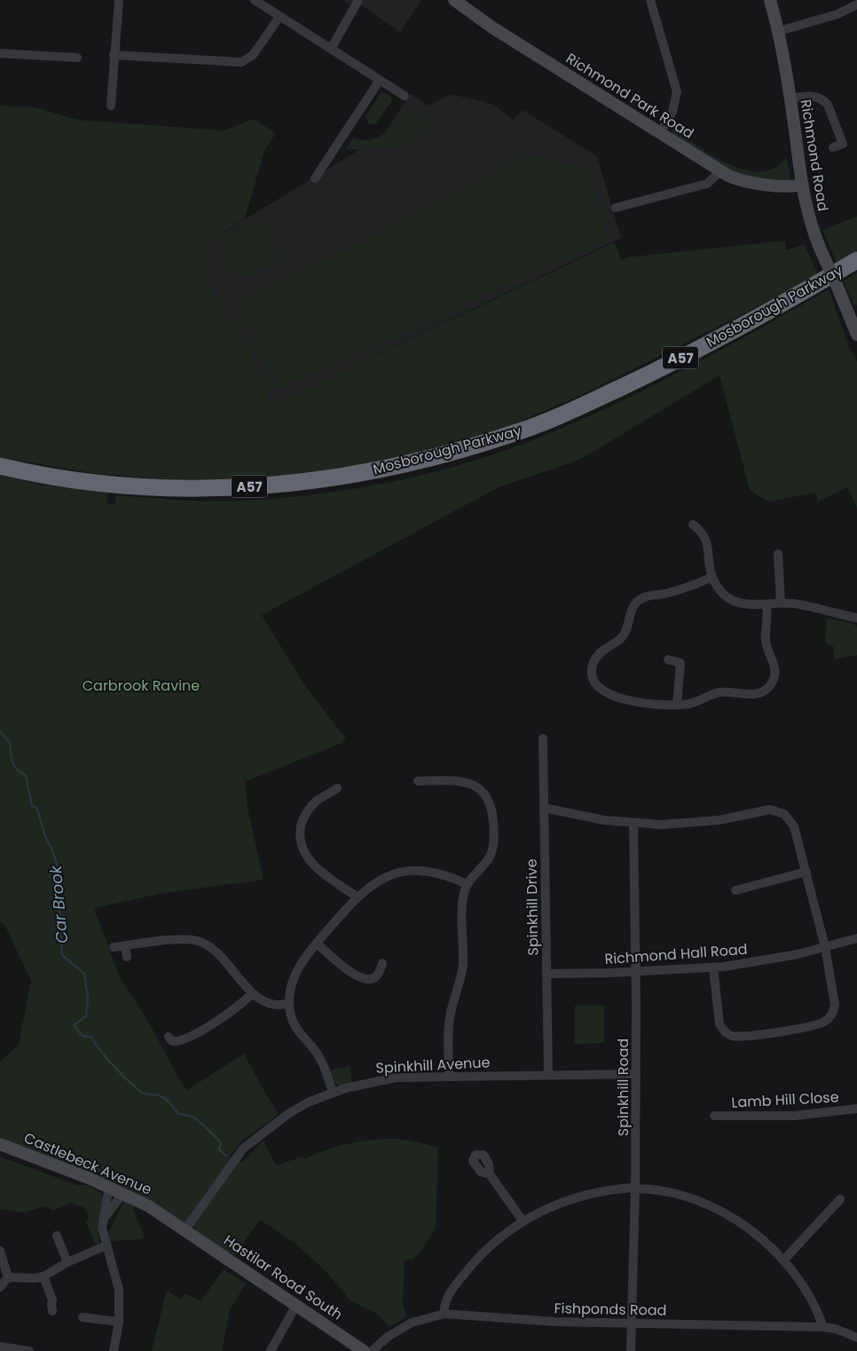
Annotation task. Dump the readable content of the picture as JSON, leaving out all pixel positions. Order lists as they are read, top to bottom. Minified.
{"streets":{"highway":["Mosborough Parkway","A57"],"street":["Richmond Park Road","Richmond Road","Spinkhill Drive","Richmond Hall Road","Spinkhill Avenue","Spinkhill Road","Lamb Hill Close","Castlebeck Avenue","Hastilar Road South","Fishponds Road"]},"crossings":[["Richmond Park Road","Richmond Road"],["Spinkhill Drive","Richmond Hall Road"],["Spinkhill Drive","Spinkhill Avenue"],["Richmond Hall Road","Spinkhill Road"],["Spinkhill Avenue","Spinkhill Road"],["Spinkhill Avenue","Castlebeck Avenue"],["Spinkhill Avenue","Hastilar Road South"],["Spinkhill Road","Fishponds Road"],["Castlebeck Avenue","Hastilar Road South"]],"water":["Car Brook"],"parks":["Carbrook Ravine"]}
